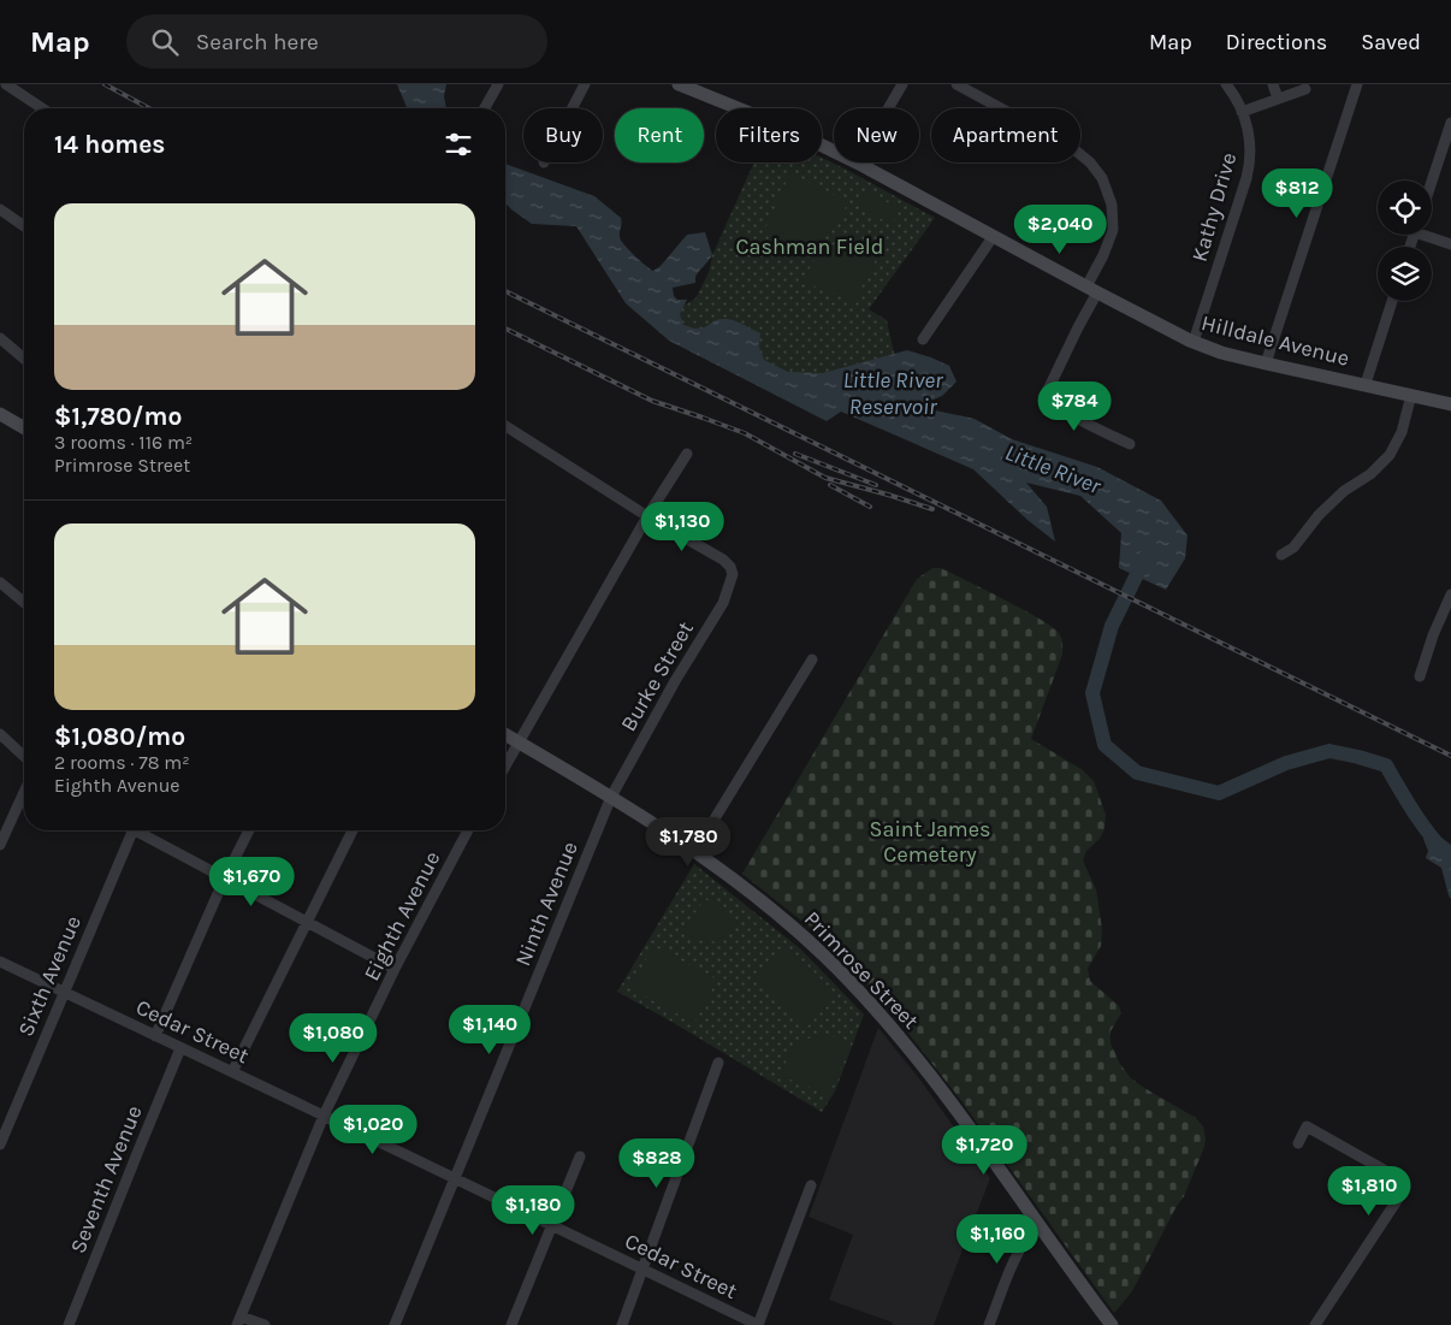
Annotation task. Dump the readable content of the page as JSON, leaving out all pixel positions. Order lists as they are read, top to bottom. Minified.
{"streets":{"main road":["Hilldale Avenue","Primrose Street"],"street":["Kathy Drive","Burke Street","Ninth Avenue","Eighth Avenue","Sixth Avenue","Cedar Street","Seventh Avenue"]},"crossings":[["Kathy Drive","Hilldale Avenue"],["Burke Street","Ninth Avenue"],["Burke Street","Primrose Street"],["Ninth Avenue","Primrose Street"],["Ninth Avenue","Cedar Street"],["Eighth Avenue","Cedar Street"],["Sixth Avenue","Cedar Street"],["Cedar Street","Seventh Avenue"]],"water":["Little River Reservoir","Little River"],"parks":["Cashman Field","Saint James Cemetery"],"page":{"header":"Map","search":"Search here","nav":["Map","Directions","Saved"],"chip":["Buy","Rent","Filters","New","Apartment"],"heading":"14 homes","price":["$812","$2,040","$784","$1,130","$1,780","$1,670","$1,140","$1,080","$1,020","$1,720","$828","$1,810","$1,180","$1,160"],"list":[{"name":"$1,780/mo","note":"3 rooms · 116 m² · Primrose Street"},{"name":"$1,080/mo","note":"2 rooms · 78 m² · Eighth Avenue"}]}}
